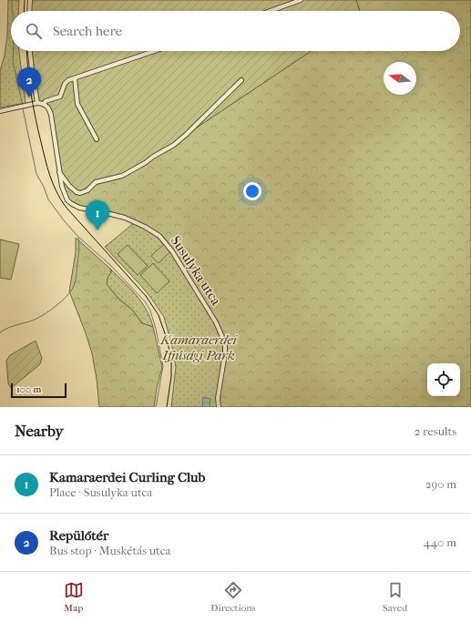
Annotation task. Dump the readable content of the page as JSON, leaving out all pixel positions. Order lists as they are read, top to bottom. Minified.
{"streets":{"street":["Susulyka utca"]},"parks":["Kamaraerdei Ifjúsági Park"],"scale_bar":"100 m","north":"left","page":{"search":"Search here","pins":["2","1"],"scale":"100 m","heading":["Nearby","2 results"],"list":[{"mark":"1","name":"Kamaraerdei Curling Club","note":"Place · Susulyka utca","value":"290 m"},{"mark":"2","name":"Repülőtér","note":"Bus stop · Muskétás utca","value":"440 m"}],"nav":["Map","Directions","Saved"]}}
